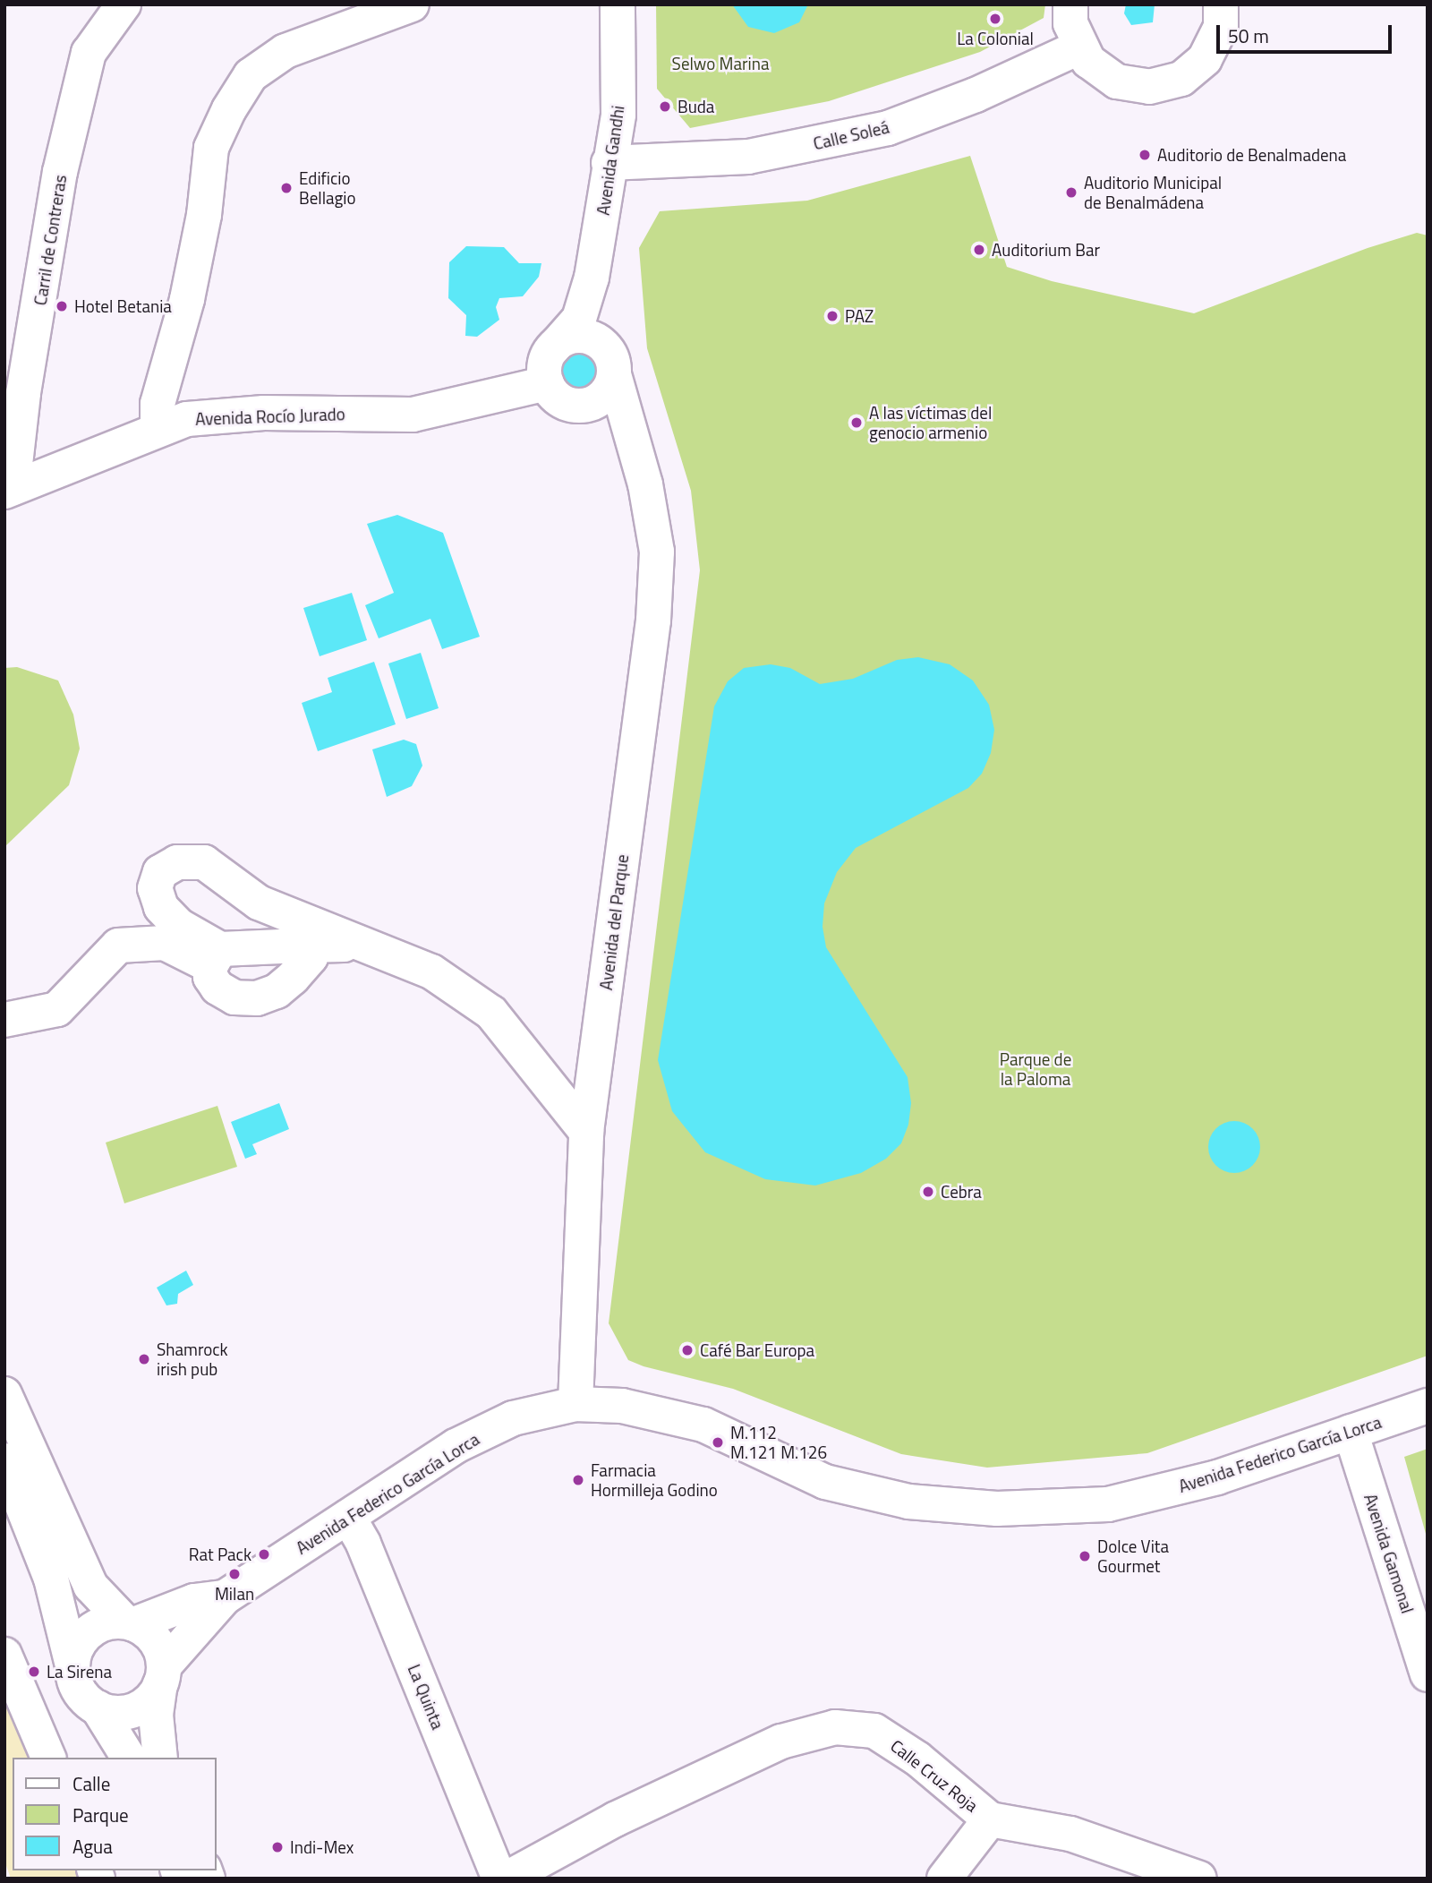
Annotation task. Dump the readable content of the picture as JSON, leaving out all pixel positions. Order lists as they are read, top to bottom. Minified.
{"streets":{"street":["Calle Soleá","Avenida Gandhi","Carril de Contreras","Avenida Rocío Jurado","Avenida del Parque","Avenida Federico García Lorca","Avenida Gamonal","La Quinta","Calle Cruz Roja"]},"crossings":[["Calle Soleá","Avenida Gandhi"],["Avenida Gandhi","Avenida Rocío Jurado"],["Avenida Gandhi","Avenida del Parque"],["Carril de Contreras","Avenida Rocío Jurado"],["Avenida Rocío Jurado","Avenida del Parque"],["Avenida del Parque","Avenida Federico García Lorca"],["Avenida Federico García Lorca","Avenida Gamonal"],["Avenida Federico García Lorca","La Quinta"]],"parks":["Selwo Marina","Parque de la Paloma"],"places":["La Colonial","Buda","Auditorio de Benalmadena","Edificio Bellagio","Auditorio Municipal de Benalmádena","Auditorium Bar","Hotel Betania","PAZ","A las víctimas del genocio armenio","Cebra","Café Bar Europa","Shamrock irish pub","M.112 M.121 M.126","Farmacia Hormilleja Godino","Rat Pack","Dolce Vita Gourmet","Milan","La Sirena","Indi-Mex"],"legend":["Calle","Parque","Agua"],"scale_bar":"50 m"}
